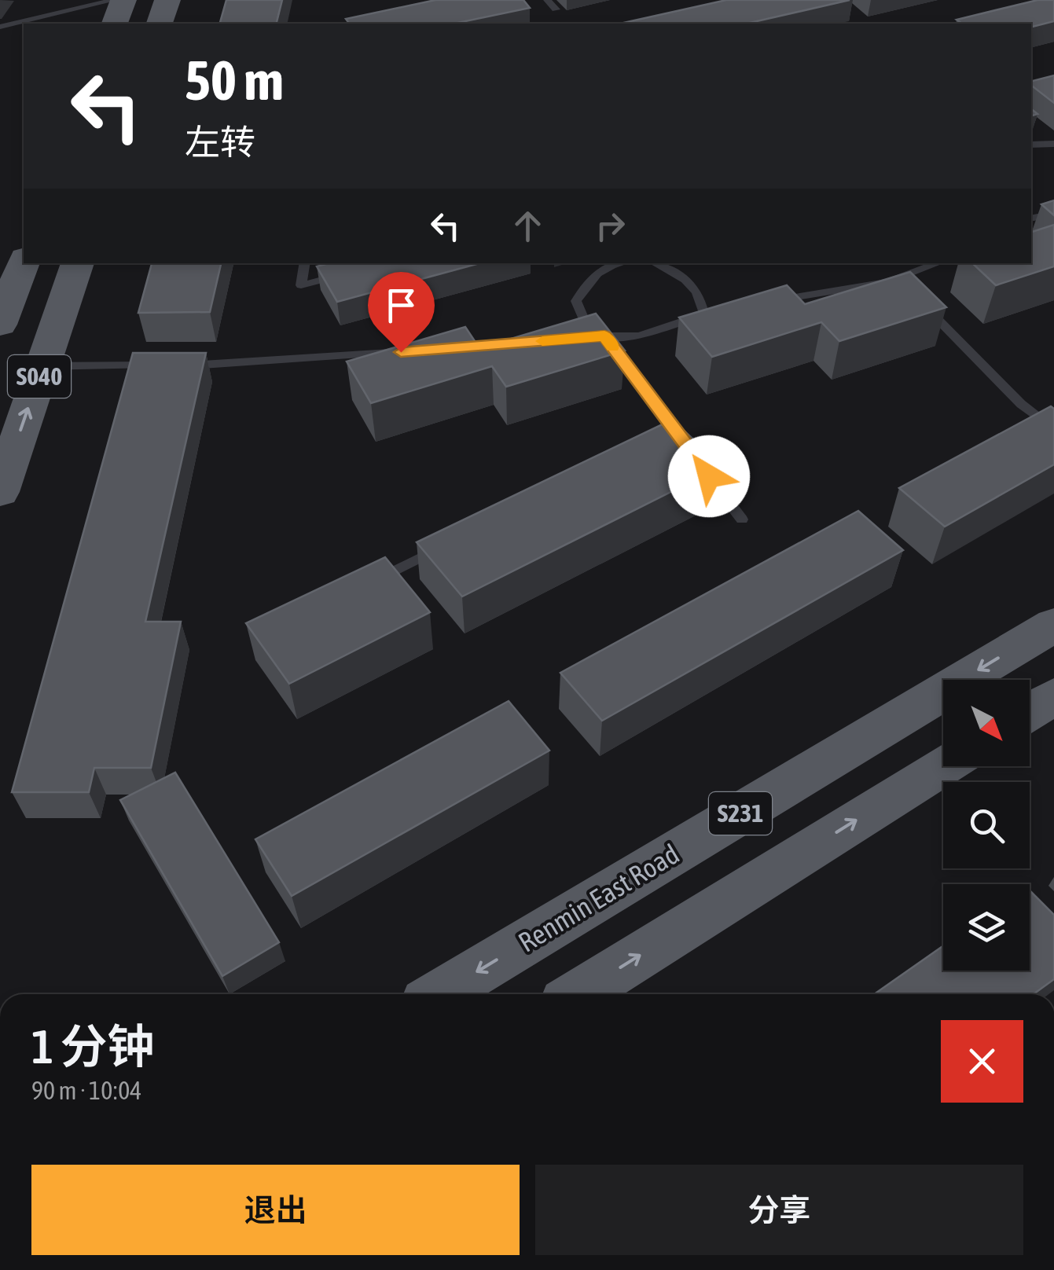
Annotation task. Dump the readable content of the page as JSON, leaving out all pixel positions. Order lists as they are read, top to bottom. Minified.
{"streets":{"main road":["S040","S231","Renmin East Road"]},"north":"bottom right","page":{"turn":["50 m","左转"],"heading":["1 分钟","90 m · 10:04"],"buttons":["退出","分享"]}}
